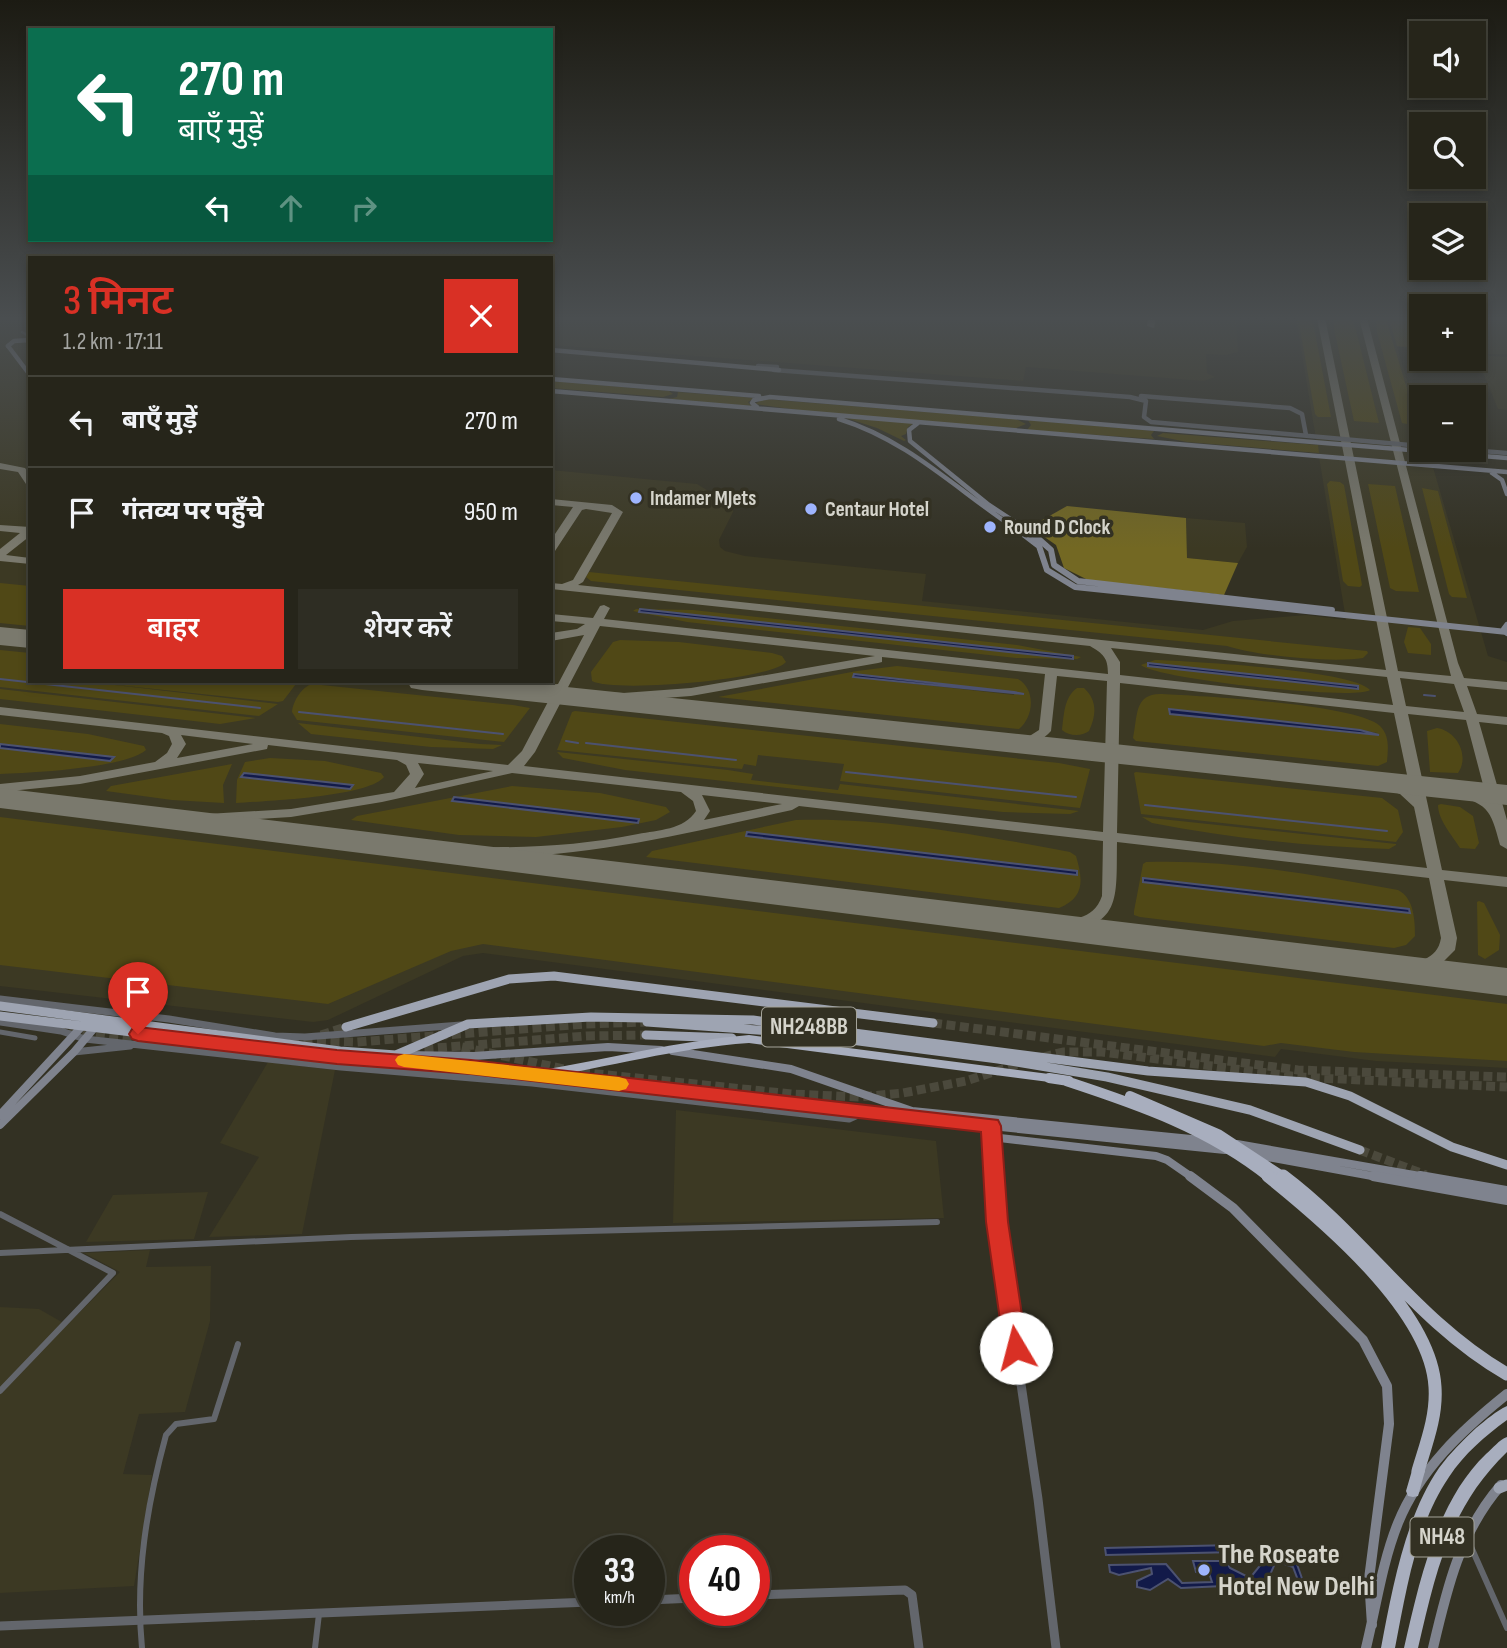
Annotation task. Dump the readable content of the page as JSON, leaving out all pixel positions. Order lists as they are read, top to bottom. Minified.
{"streets":{"highway":["NH248BB","NH48"]},"places":["Indamer MJets","Centaur Hotel","Round D Clock","The Roseate Hotel New Delhi"],"page":{"map_buttons":["+","−"],"turn":["270 m","बाएँ मुड़ें"],"heading":["3 मिनट","1.2 km · 17:11"],"list":[{"name":"बाएँ मुड़ें","value":"270 m"},{"name":"गंतव्य पर पहुँचे","value":"950 m"}],"buttons":["बाहर","शेयर करें"],"speed":"33 km/h","limit":"40"}}
